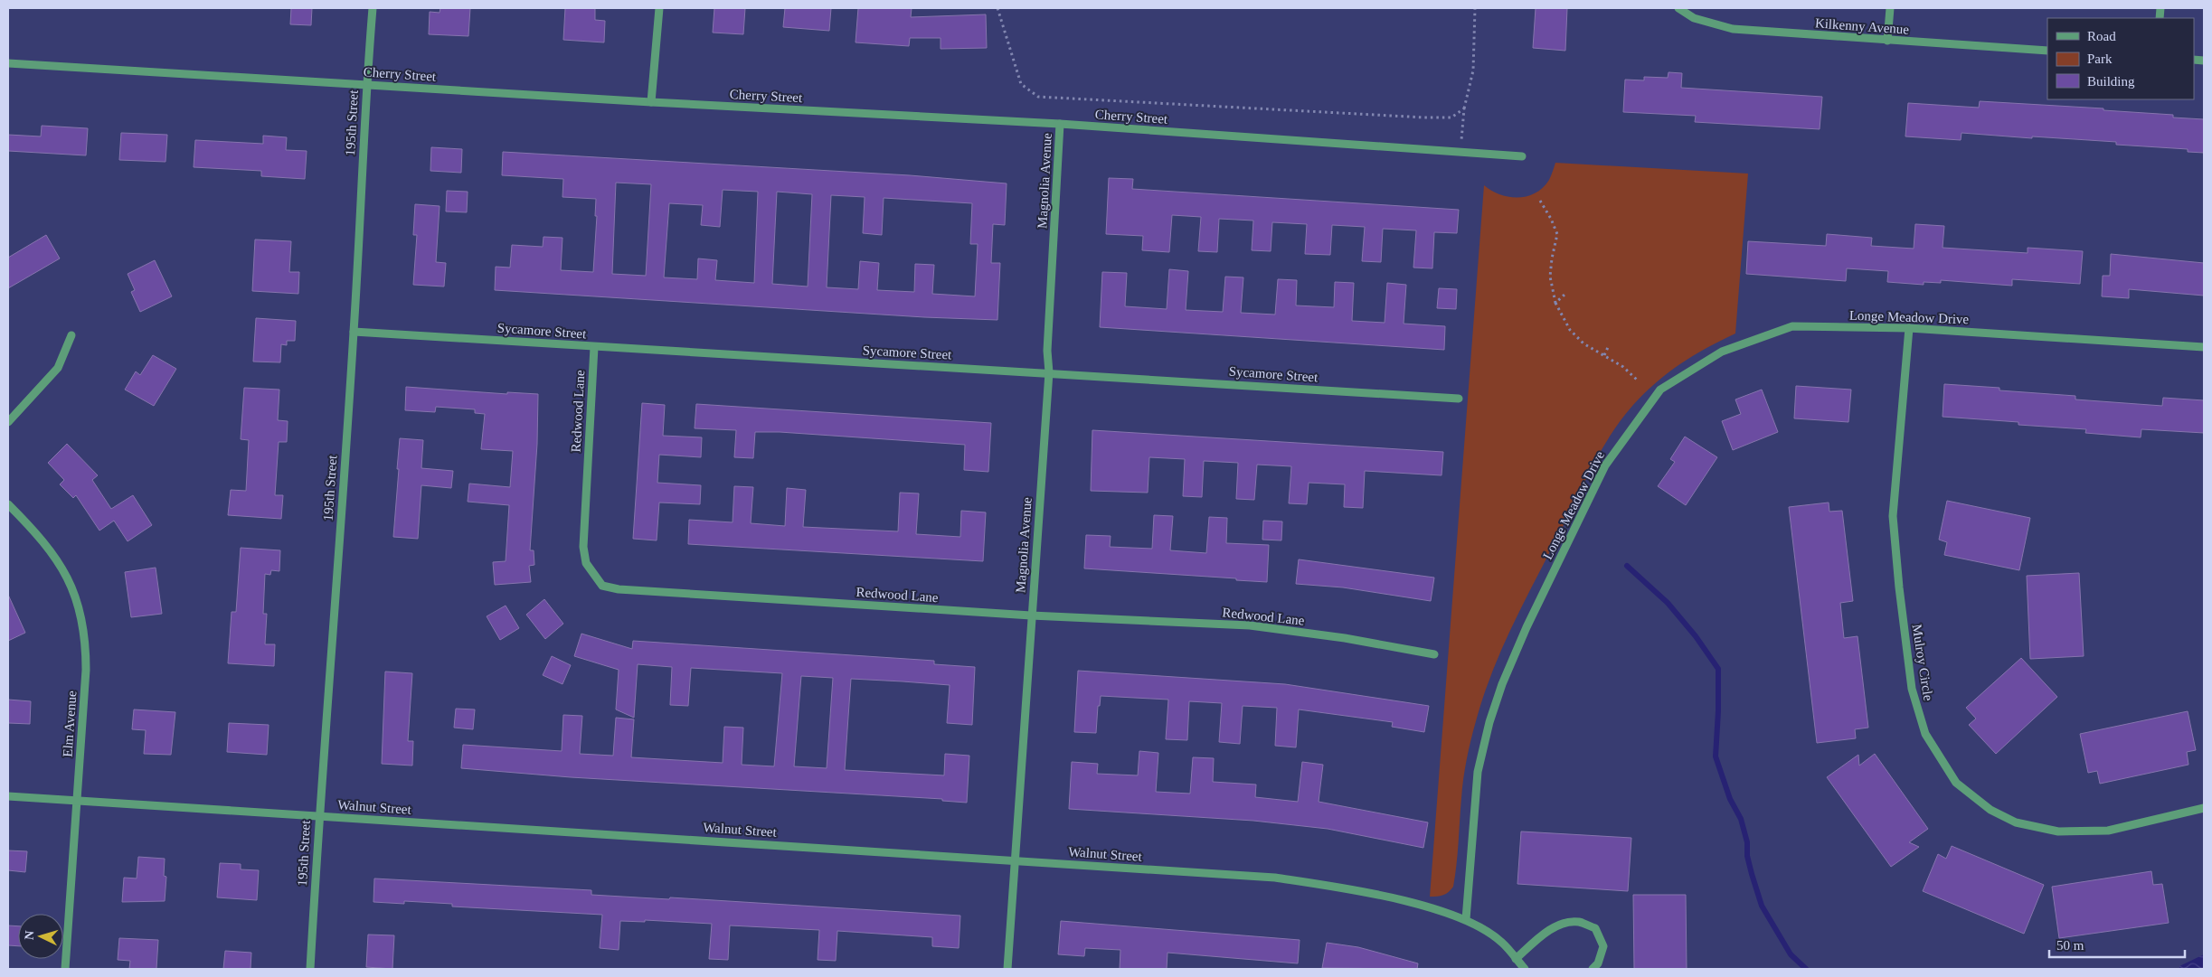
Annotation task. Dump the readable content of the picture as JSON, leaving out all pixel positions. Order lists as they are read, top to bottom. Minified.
{"streets":{"street":["Kilkenny Avenue","Cherry Street","195th Street","Magnolia Avenue","Longe Meadow Drive","Sycamore Street","Redwood Lane","Mulroy Circle","Elm Avenue","Walnut Street"]},"crossings":[["Cherry Street","195th Street"],["Cherry Street","Magnolia Avenue"],["195th Street","Sycamore Street"],["195th Street","Walnut Street"],["Magnolia Avenue","Sycamore Street"],["Magnolia Avenue","Redwood Lane"],["Magnolia Avenue","Walnut Street"],["Longe Meadow Drive","Mulroy Circle"],["Longe Meadow Drive","Walnut Street"],["Sycamore Street","Redwood Lane"],["Elm Avenue","Walnut Street"]],"legend":["Road","Park","Building"],"scale_bar":"50 m","north":"left"}
